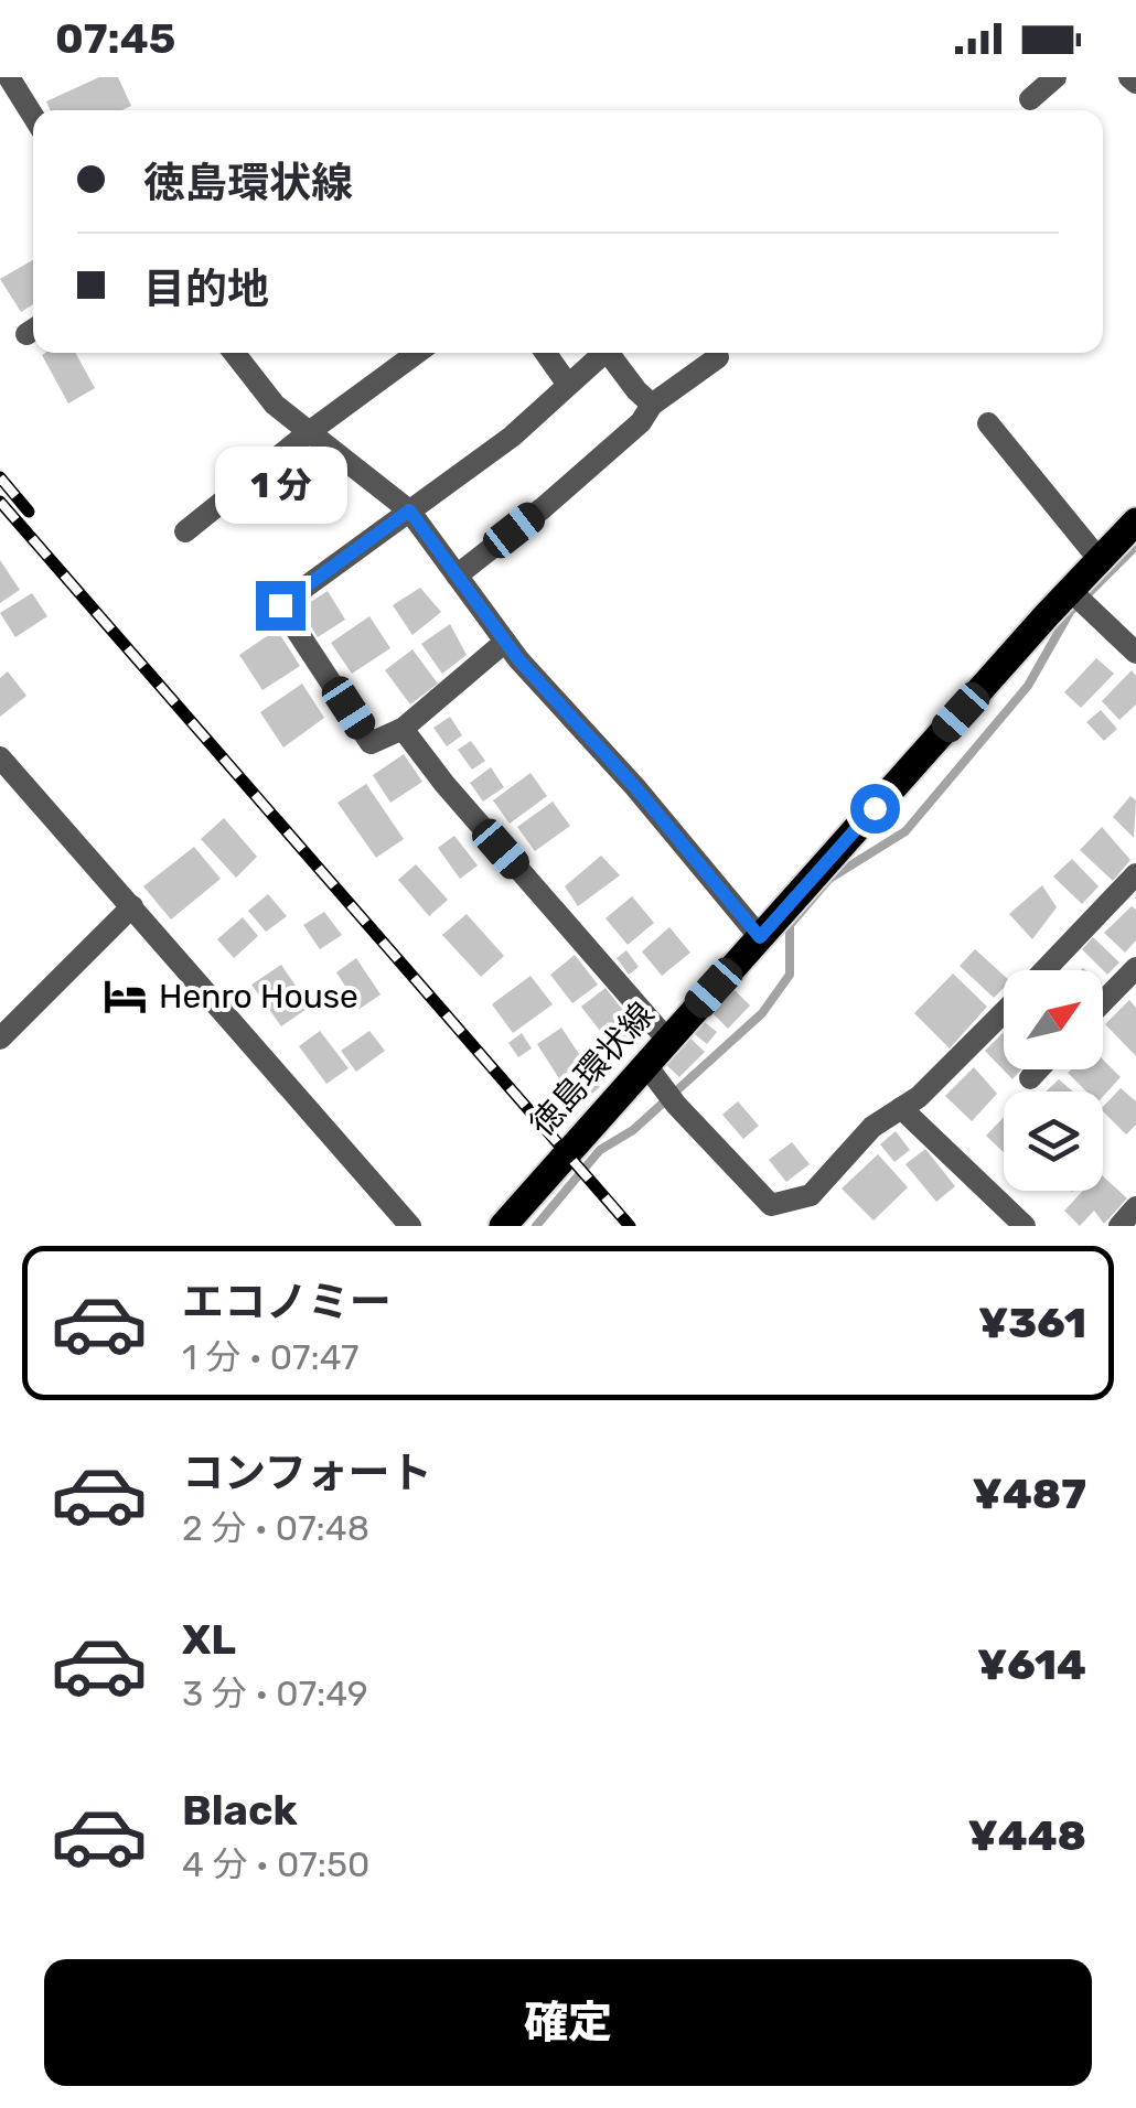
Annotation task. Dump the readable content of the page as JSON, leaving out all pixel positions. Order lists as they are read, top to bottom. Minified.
{"streets":{"main road":["徳島環状線"]},"places":{"hotel":["Henro House"]},"north":"top right","page":{"status":"07:45","banner":["徳島環状線","目的地"],"bubble":"1 分","list":[{"name":"エコノミー","note":"1 分 · 07:47","value":"¥361"},{"name":"コンフォート","note":"2 分 · 07:48","value":"¥487"},{"name":"XL","note":"3 分 · 07:49","value":"¥614"},{"name":"Black","note":"4 分 · 07:50","value":"¥448"}],"buttons":"確定"}}
